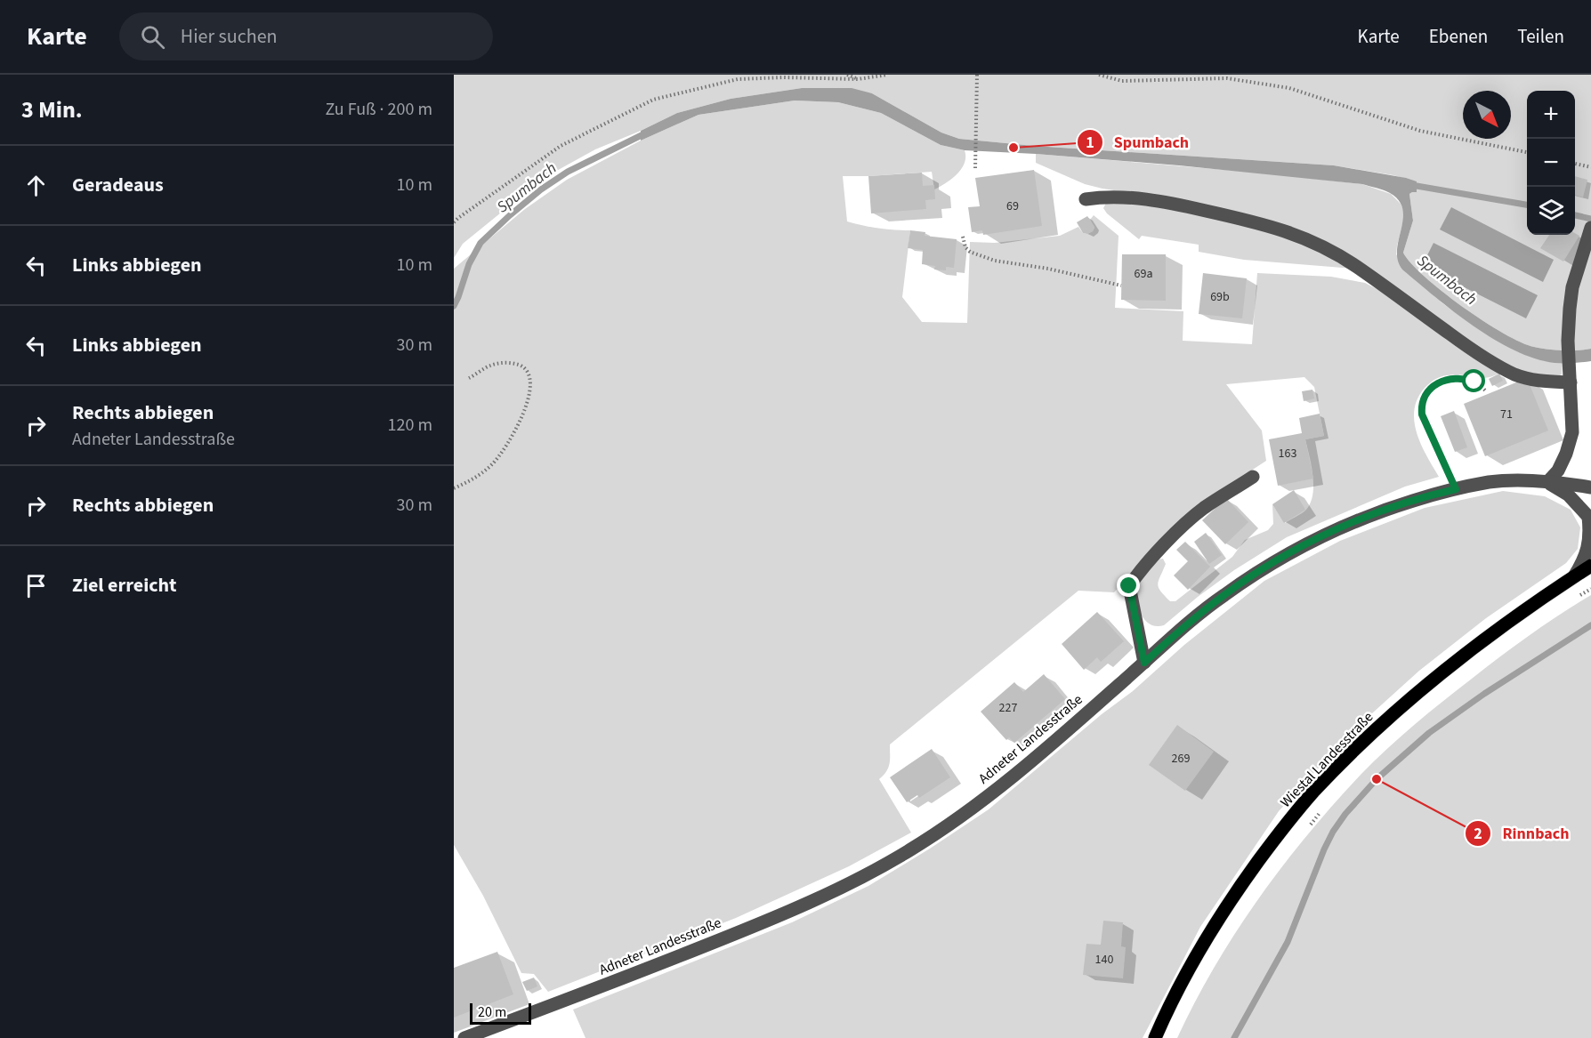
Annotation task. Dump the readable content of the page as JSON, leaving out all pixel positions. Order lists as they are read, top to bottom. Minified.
{"streets":{"main road":["Wiestal Landesstraße"],"street":["Adneter Landesstraße"]},"water":["Spumbach"],"places":["Spumbach","Rinnbach"],"house_numbers":["69","69a","69b","71","163","227","269","140"],"scale_bar":"20 m","north":"bottom right","page":{"header":"Karte","search":"Hier suchen","nav":["Karte","Ebenen","Teilen"],"heading":["3 Min.","Zu Fuß · 200 m"],"map_buttons":["+","−"],"list":[["Geradeaus","10 m"],["Links abbiegen","10 m"],["Links abbiegen","30 m"],["Rechts abbiegen","Adneter Landesstraße","120 m"],["Rechts abbiegen","30 m"],"Ziel erreicht"],"scale":"20 m"}}
